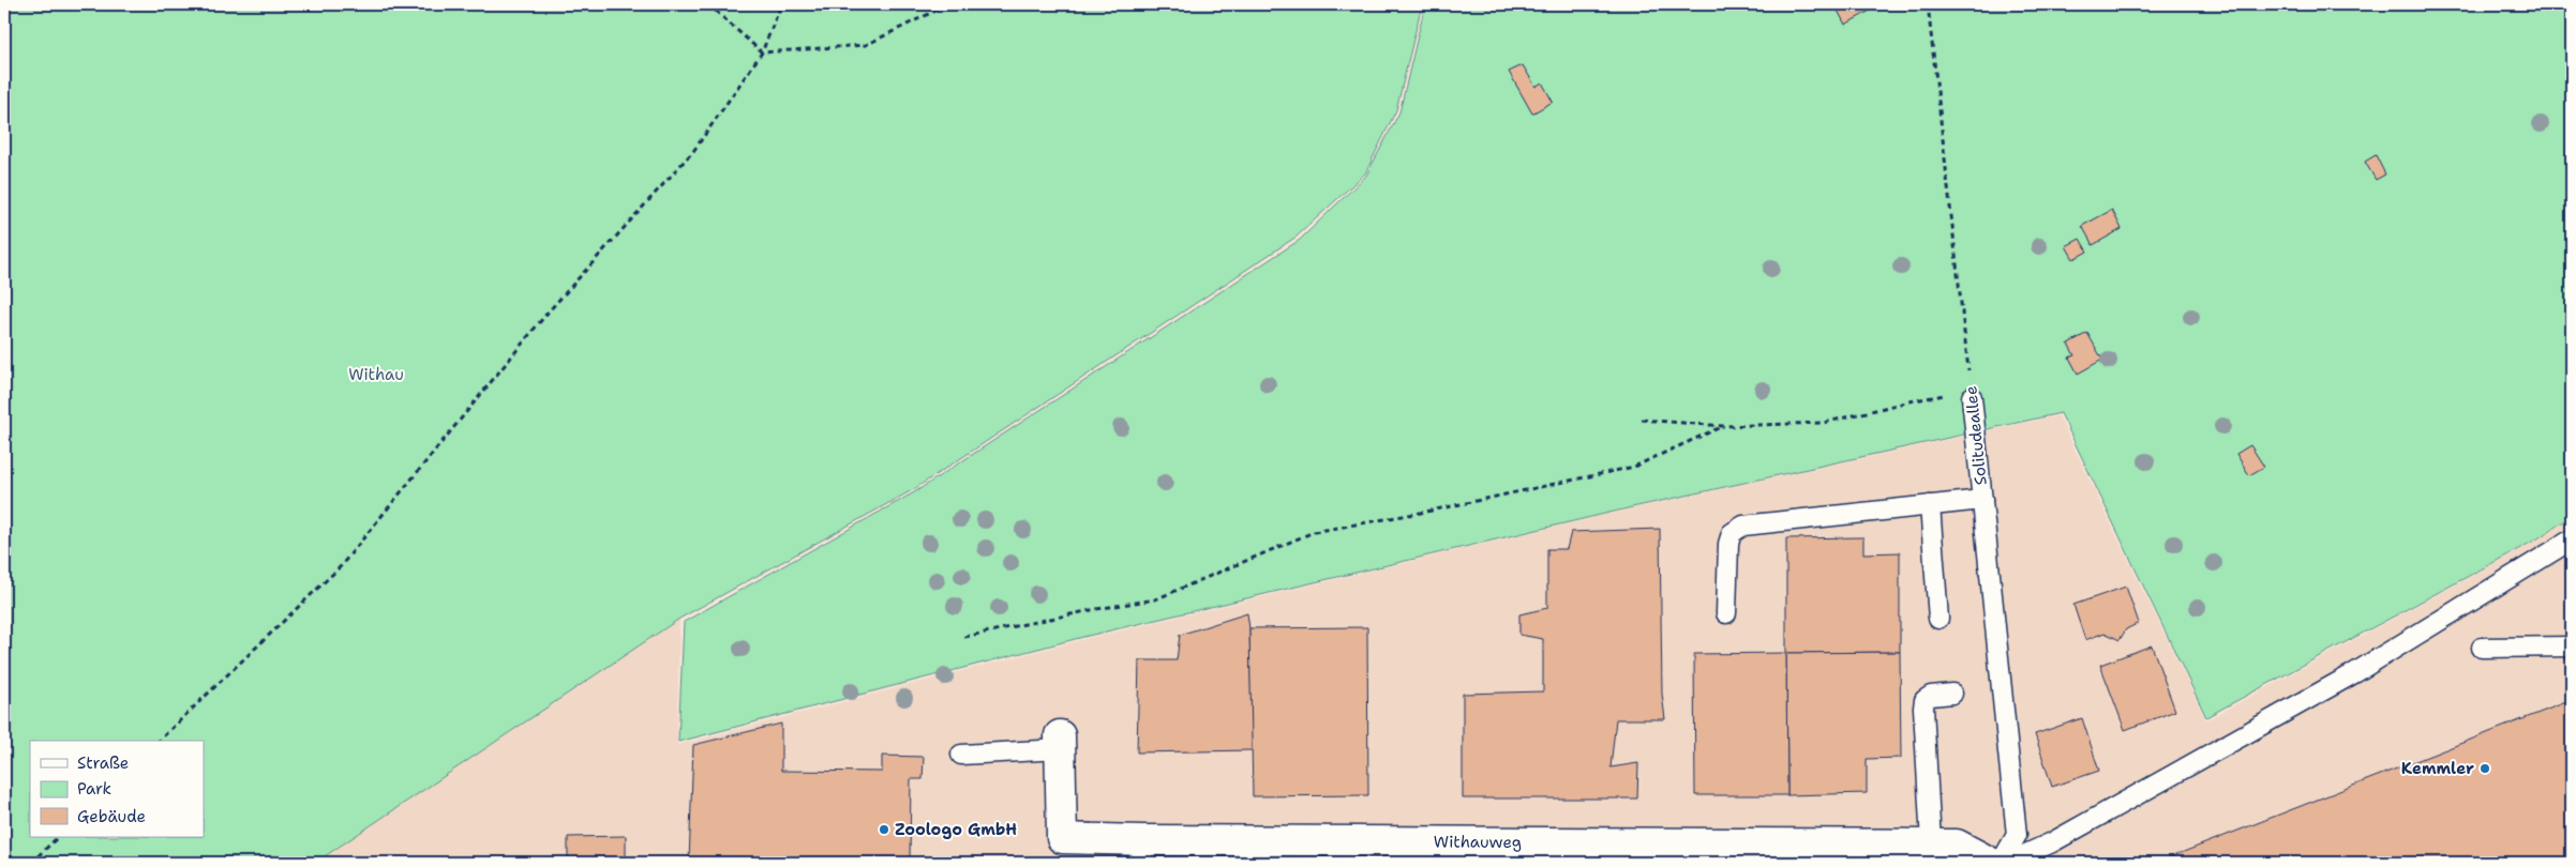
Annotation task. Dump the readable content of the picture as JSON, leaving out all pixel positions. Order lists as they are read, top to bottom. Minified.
{"streets":{"street":["Withauweg"],"lane":["Solitudeallee"]},"parks":["Withau"],"places":["Kemmler","Zoologo GmbH"],"legend":["Straße","Park","Gebäude"]}
